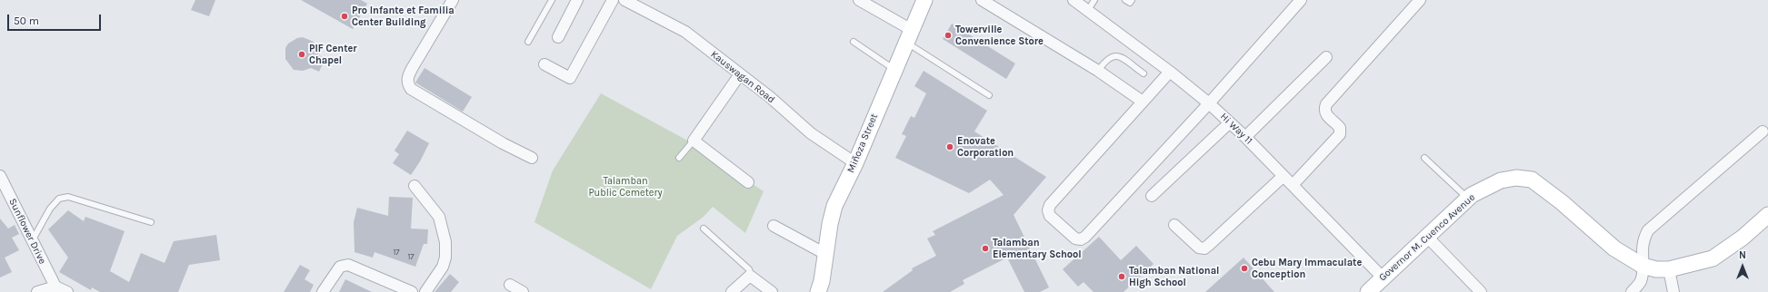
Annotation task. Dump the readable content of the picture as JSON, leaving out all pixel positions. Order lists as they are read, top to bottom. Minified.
{"streets":{"main road":["Miñoza Street","Governor M. Cuenco Avenue"],"street":["Kauswagan Road","Hi Way 11","Sunflower Drive"]},"crossings":[["Kauswagan Road","Miñoza Street"],["Hi Way 11","Governor M. Cuenco Avenue"]],"parks":["Talamban Public Cemetery"],"places":["Pro Infante et Familia Center Building","Towerville Convenience Store","PIF Center Chapel","Enovate Corporation","Talamban Elementary School","Cebu Mary Immaculate Conception","Talamban National High School"],"house_numbers":["17","17"],"scale_bar":"50 m","north":"top"}
